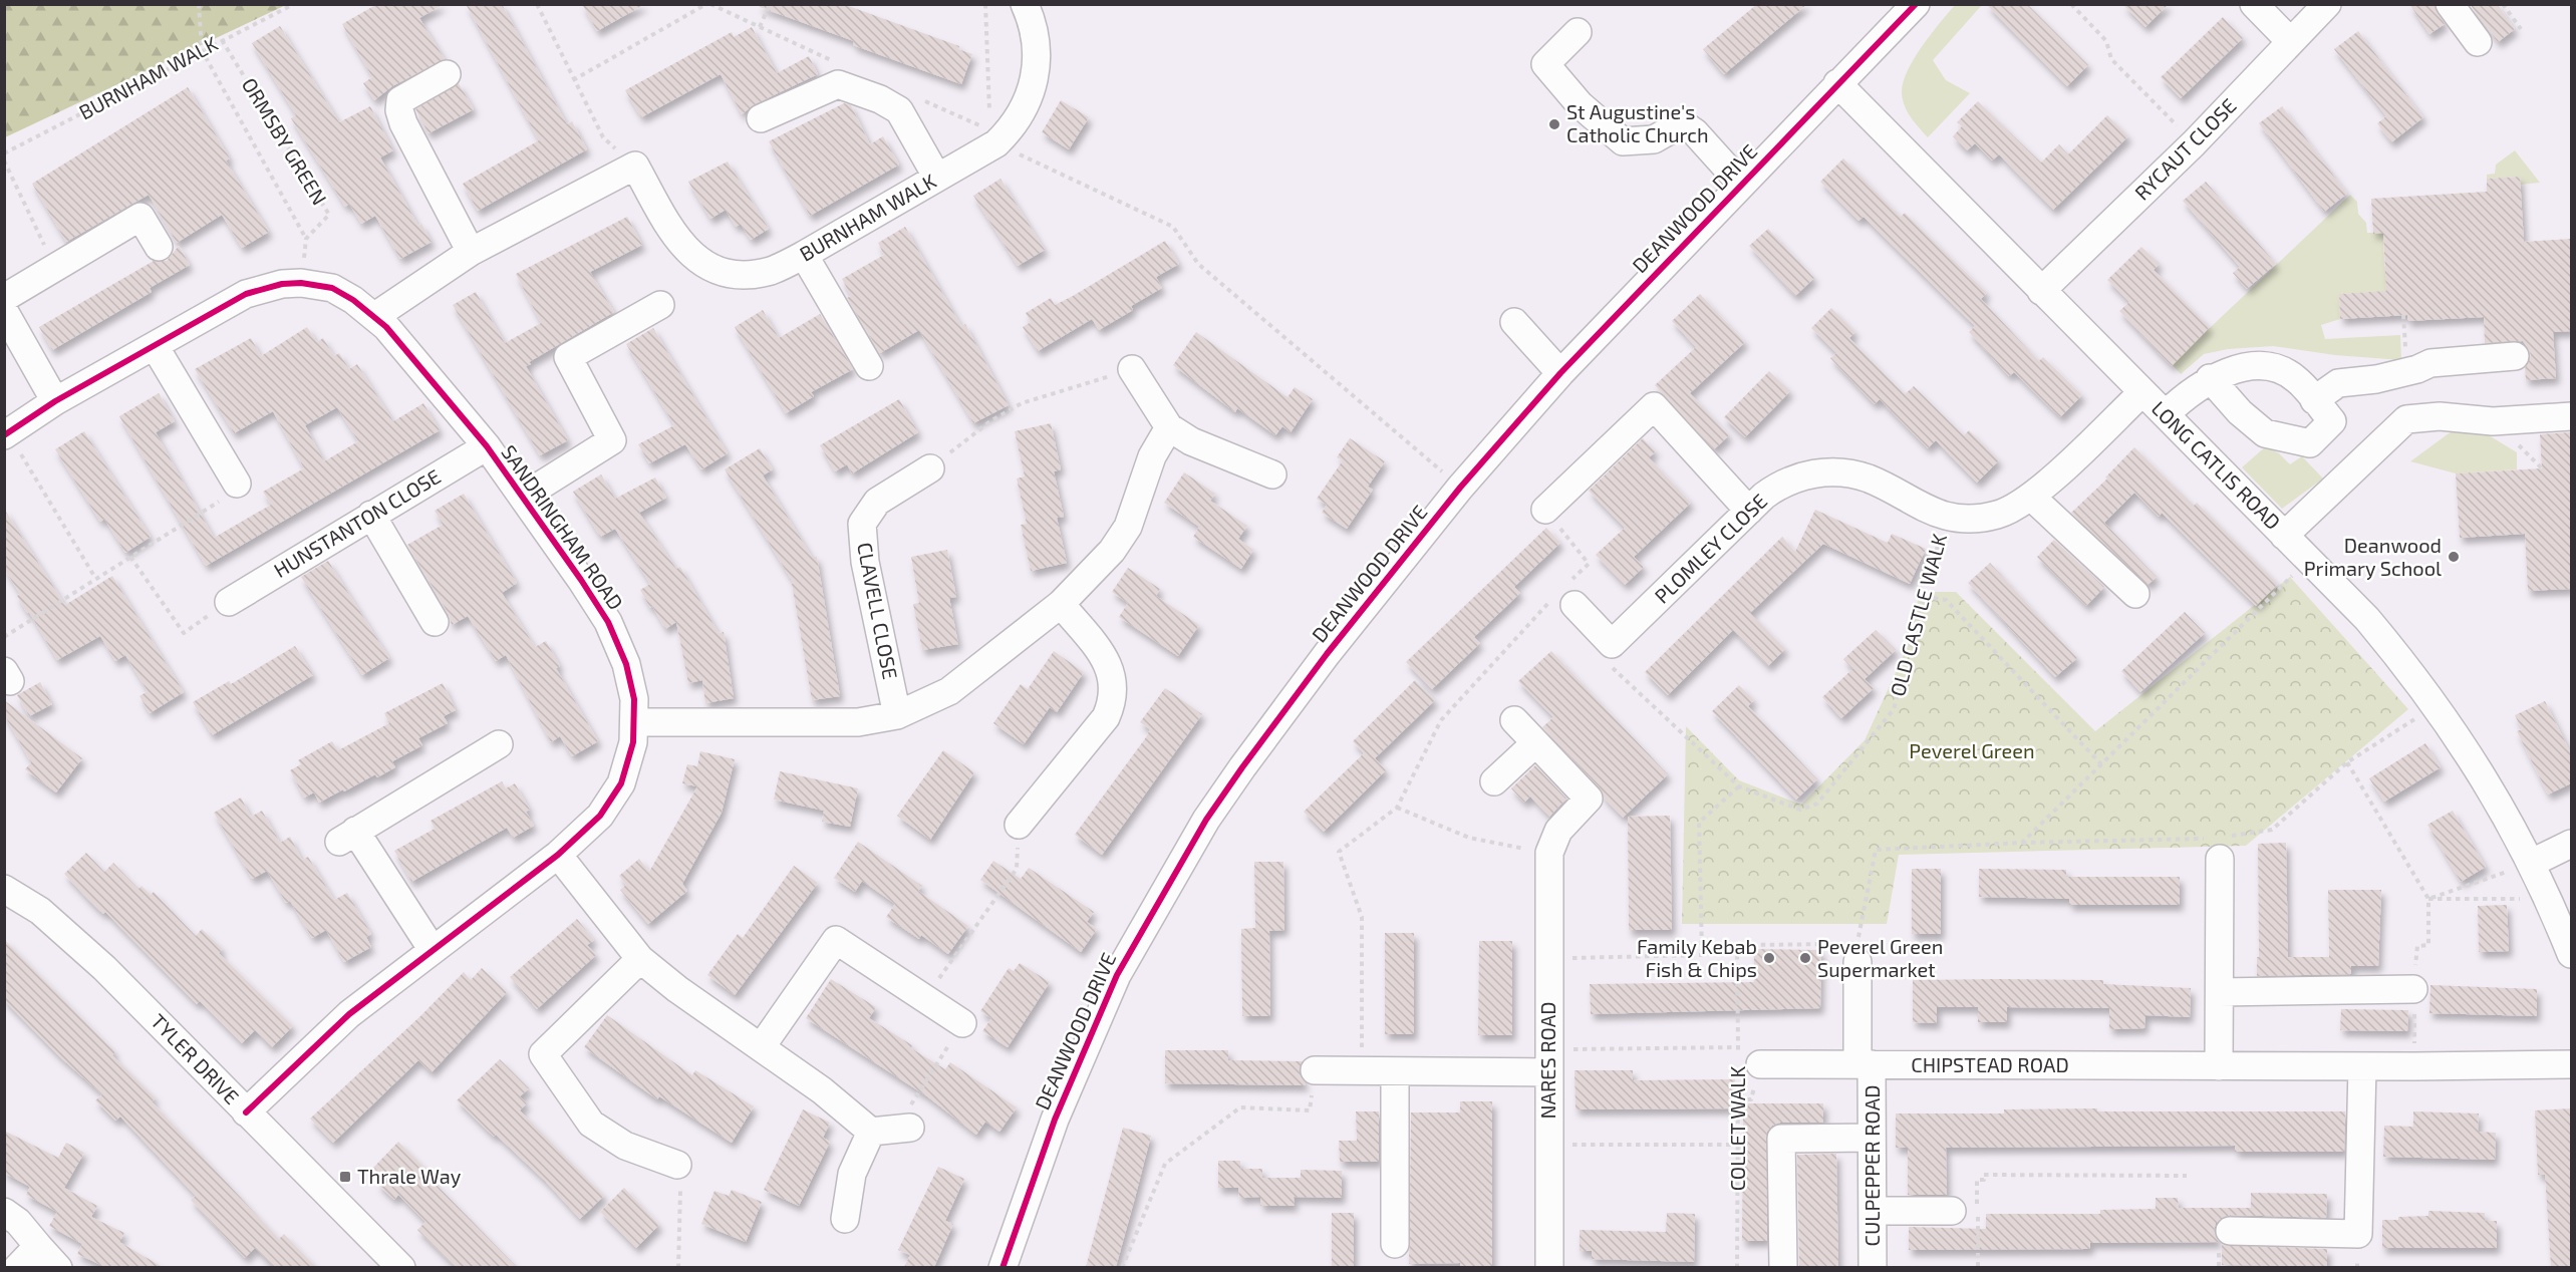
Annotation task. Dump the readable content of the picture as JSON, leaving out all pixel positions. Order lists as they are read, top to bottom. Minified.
{"streets":{"street":["BURNHAM WALK","RYCAUT CLOSE","DEANWOOD DRIVE","LONG CATLIS ROAD","HUNSTANTON CLOSE","SANDRINGHAM ROAD","PLOMLEY CLOSE","CLAVELL CLOSE","TYLER DRIVE","NARES ROAD","CHIPSTEAD ROAD","CULPEPPER ROAD"],"path":["ORMSBY GREEN","OLD CASTLE WALK","COLLET WALK"]},"crossings":[["BURNHAM WALK","ORMSBY GREEN"],["RYCAUT CLOSE","LONG CATLIS ROAD"],["DEANWOOD DRIVE","LONG CATLIS ROAD"],["LONG CATLIS ROAD","PLOMLEY CLOSE"],["HUNSTANTON CLOSE","SANDRINGHAM ROAD"],["SANDRINGHAM ROAD","TYLER DRIVE"],["PLOMLEY CLOSE","OLD CASTLE WALK"],["NARES ROAD","COLLET WALK"],["CHIPSTEAD ROAD","COLLET WALK"],["CHIPSTEAD ROAD","CULPEPPER ROAD"]],"parks":["Peverel Green"],"places":{"other":["St Augustine's Catholic Church","Deanwood Primary School","Family Kebab Fish & Chips","Peverel Green Supermarket"],"transit":["Thrale Way"]}}
